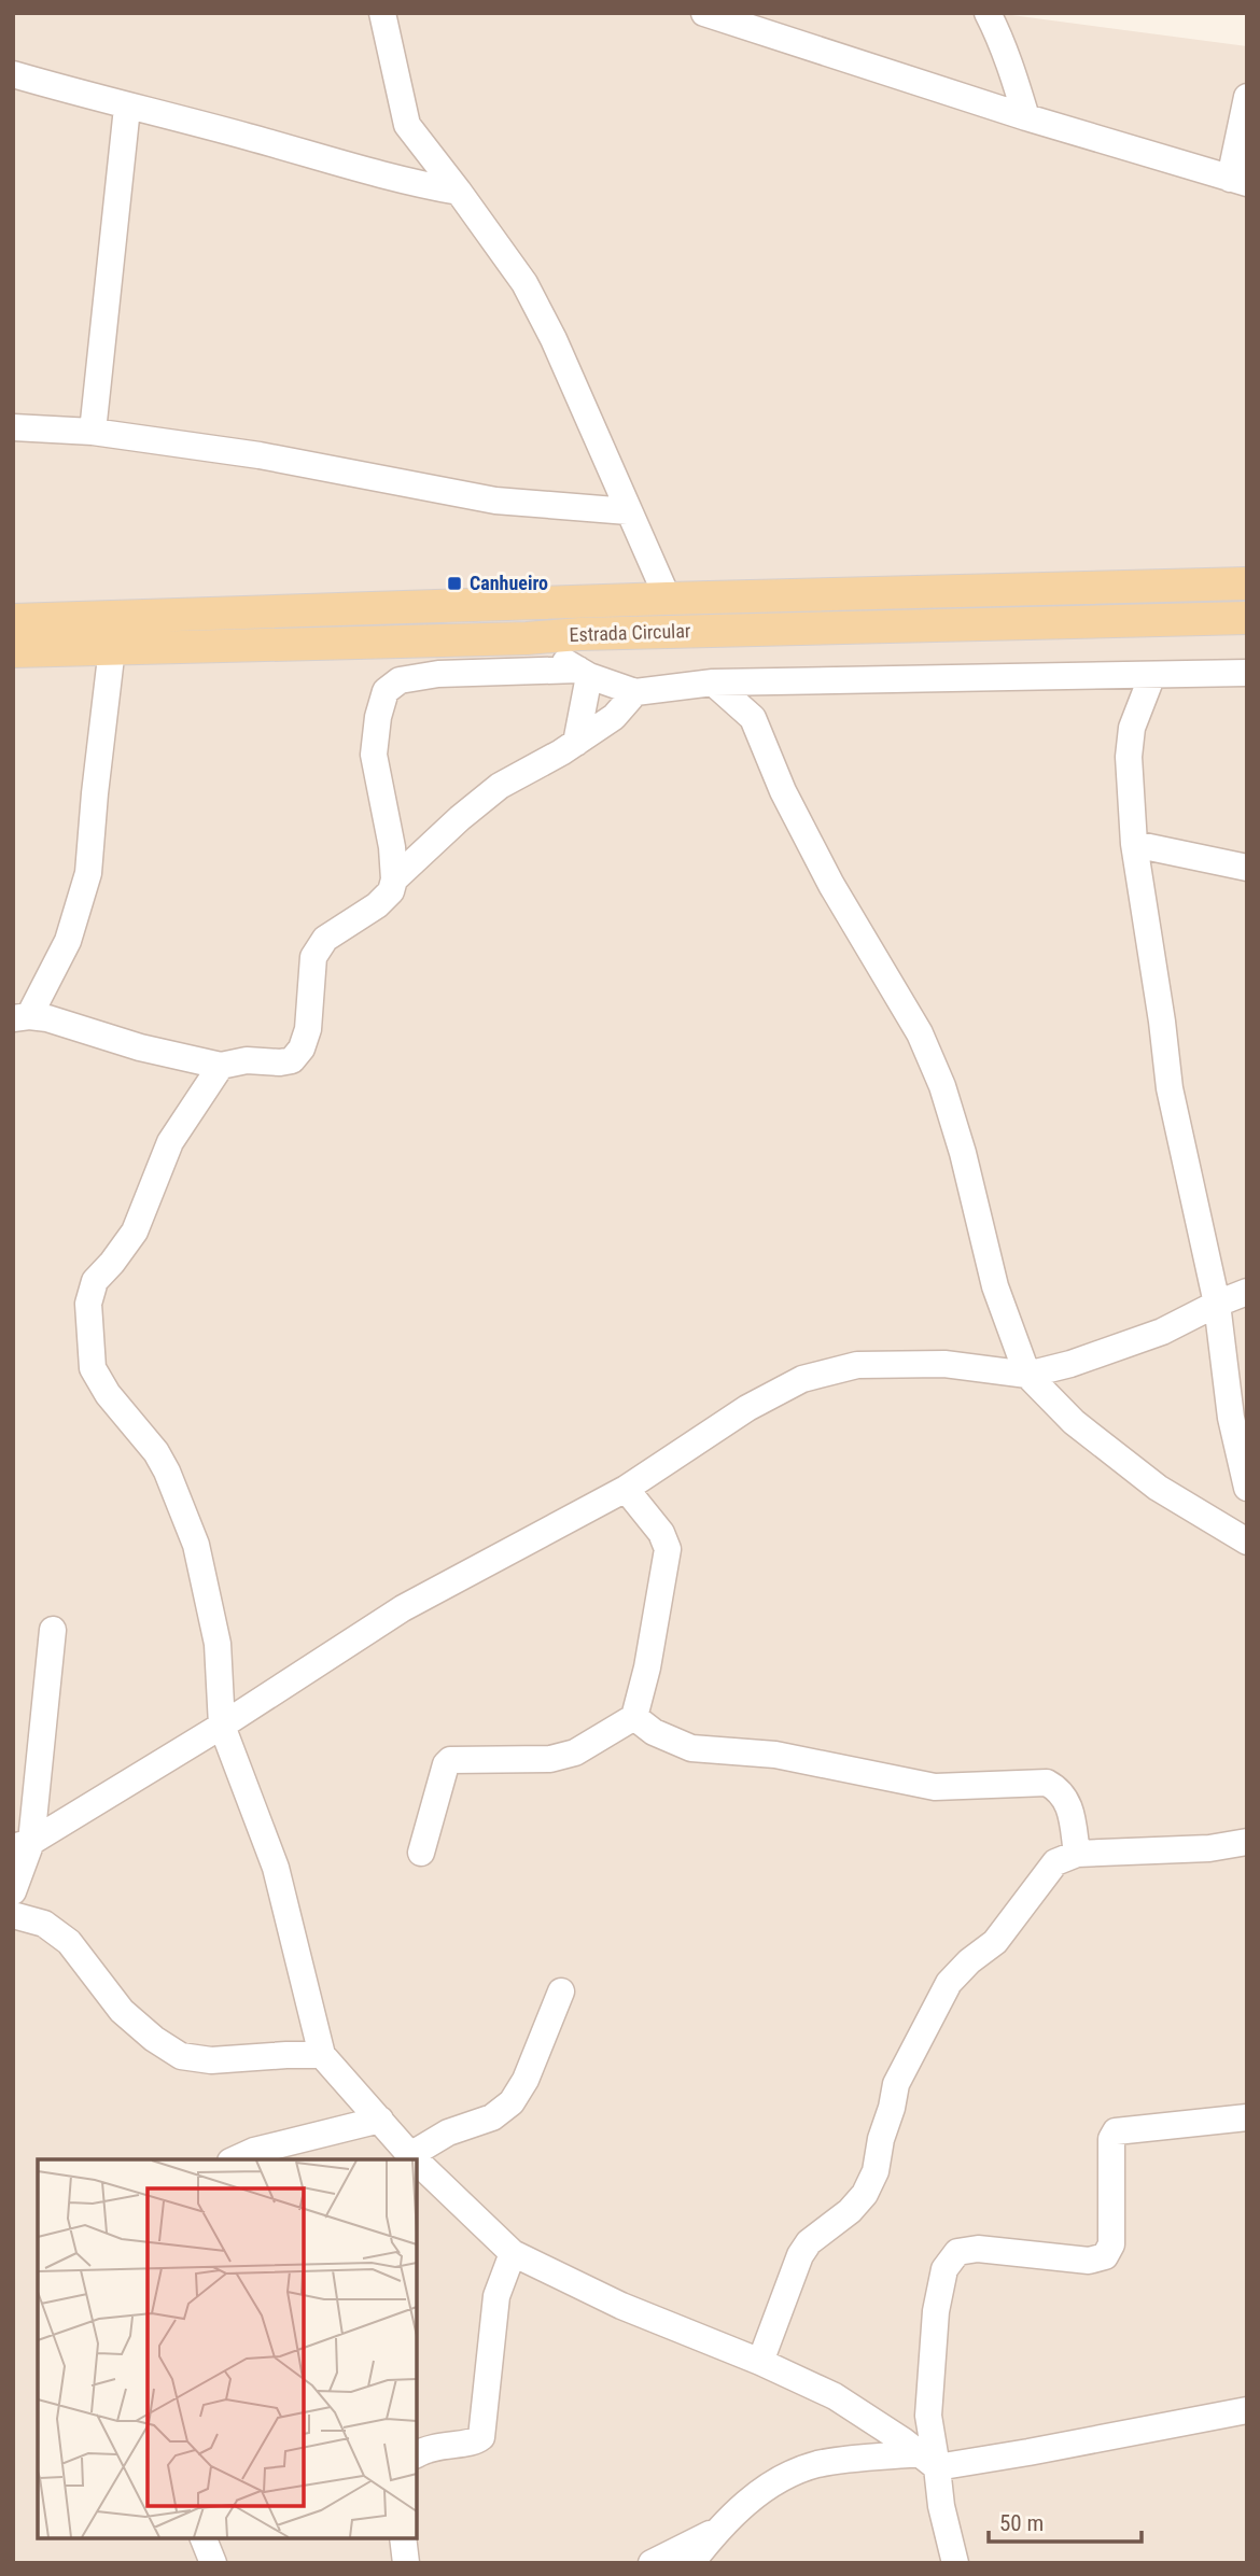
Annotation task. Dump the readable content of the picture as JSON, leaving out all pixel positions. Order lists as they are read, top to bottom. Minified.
{"streets":{"main road":["Estrada Circular"]},"places":{"transit":["Canhueiro"]},"scale_bar":"50 m"}
